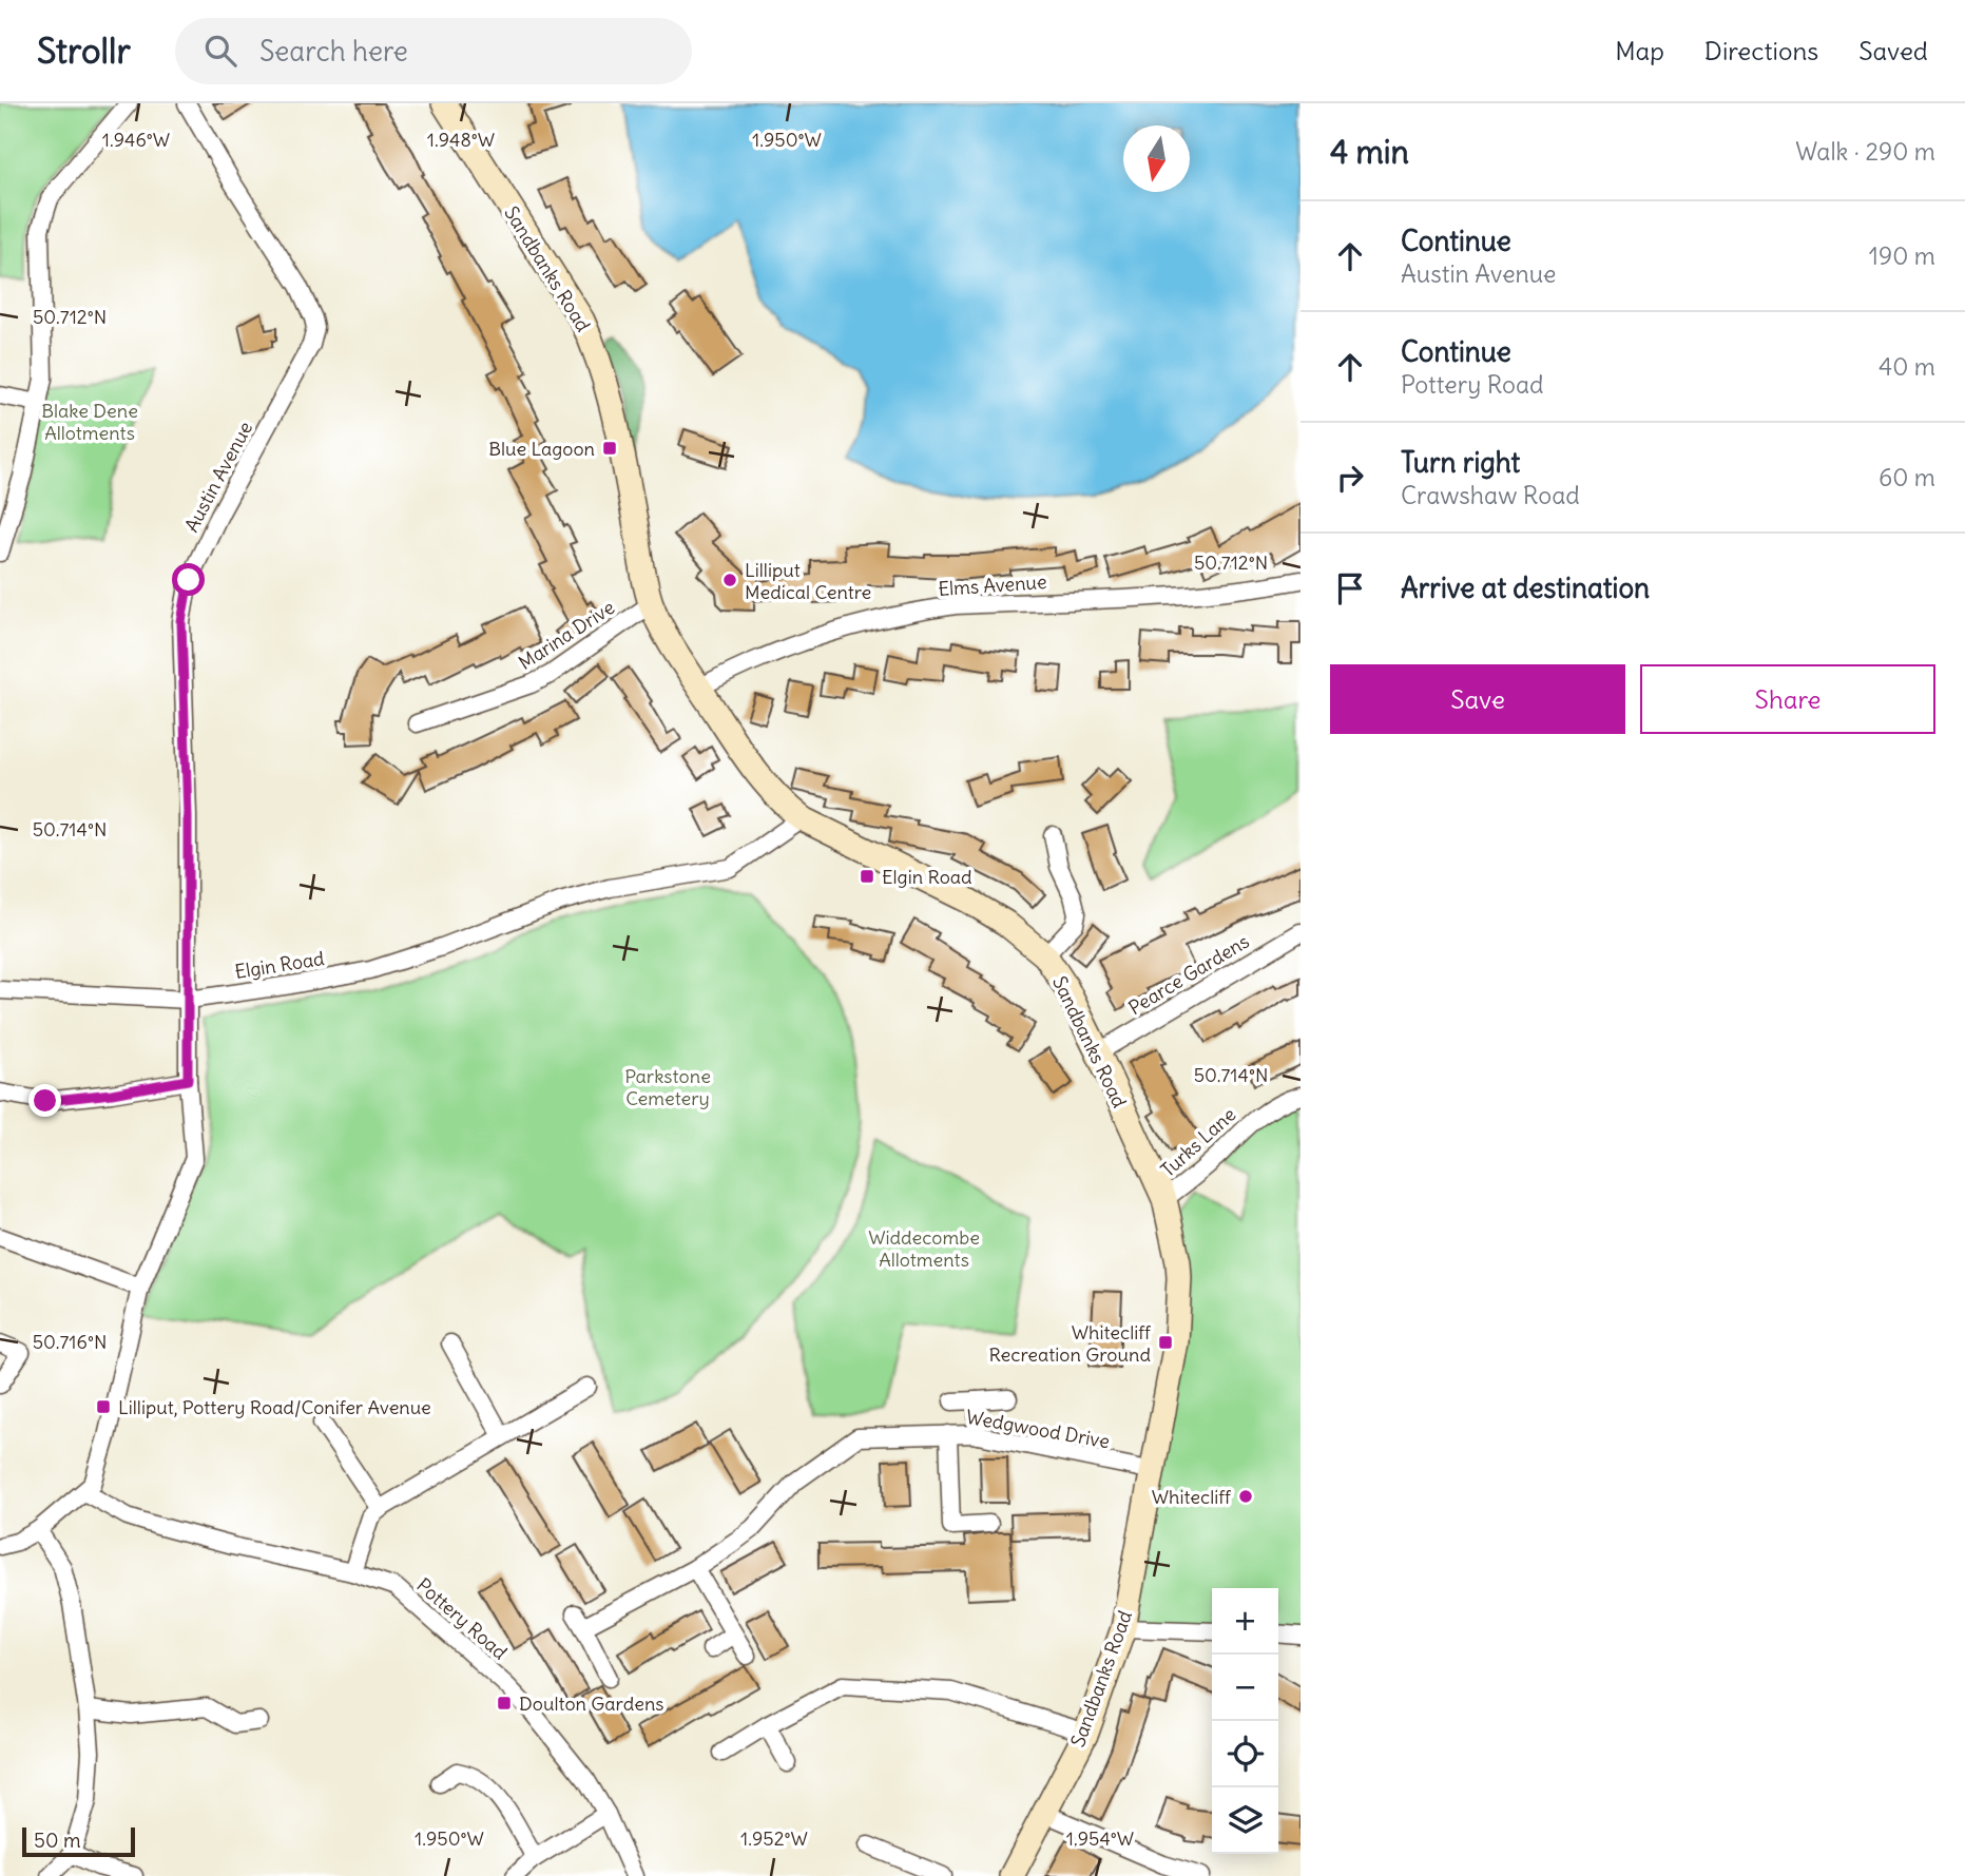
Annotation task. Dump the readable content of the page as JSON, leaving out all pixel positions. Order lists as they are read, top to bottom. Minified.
{"streets":{"main road":["Sandbanks Road"],"street":["Austin Avenue","Elms Avenue","Marina Drive","Elgin Road","Pearce Gardens","Turks Lane","Wedgwood Drive","Pottery Road"]},"crossings":[["Sandbanks Road","Elms Avenue"],["Sandbanks Road","Marina Drive"],["Sandbanks Road","Elgin Road"],["Sandbanks Road","Pearce Gardens"],["Sandbanks Road","Turks Lane"],["Sandbanks Road","Wedgwood Drive"],["Austin Avenue","Elgin Road"]],"parks":["Blake Dene Allotments","Parkstone Cemetery","Widdecombe Allotments"],"places":{"transit":["Blue Lagoon","Elgin Road","Whitecliff Recreation Ground","Lilliput, Pottery Road/Conifer Avenue","Doulton Gardens"],"other":["Lilliput Medical Centre","Whitecliff"]},"scale_bar":"50 m","north":"bottom","page":{"header":"Strollr","search":"Search here","nav":["Map","Directions","Saved"],"heading":["4 min","Walk · 290 m"],"list":[["Continue","Austin Avenue","190 m"],["Continue","Pottery Road","40 m"],["Turn right","Crawshaw Road","60 m"],"Arrive at destination"],"buttons":["Save","Share"],"map_buttons":["+","−"],"scale":"50 m"},"coordinates":["1.946°W","1.948°W","1.950°W","50.712°N","50.714°N","50.716°N","1.952°W","1.954°W"]}
